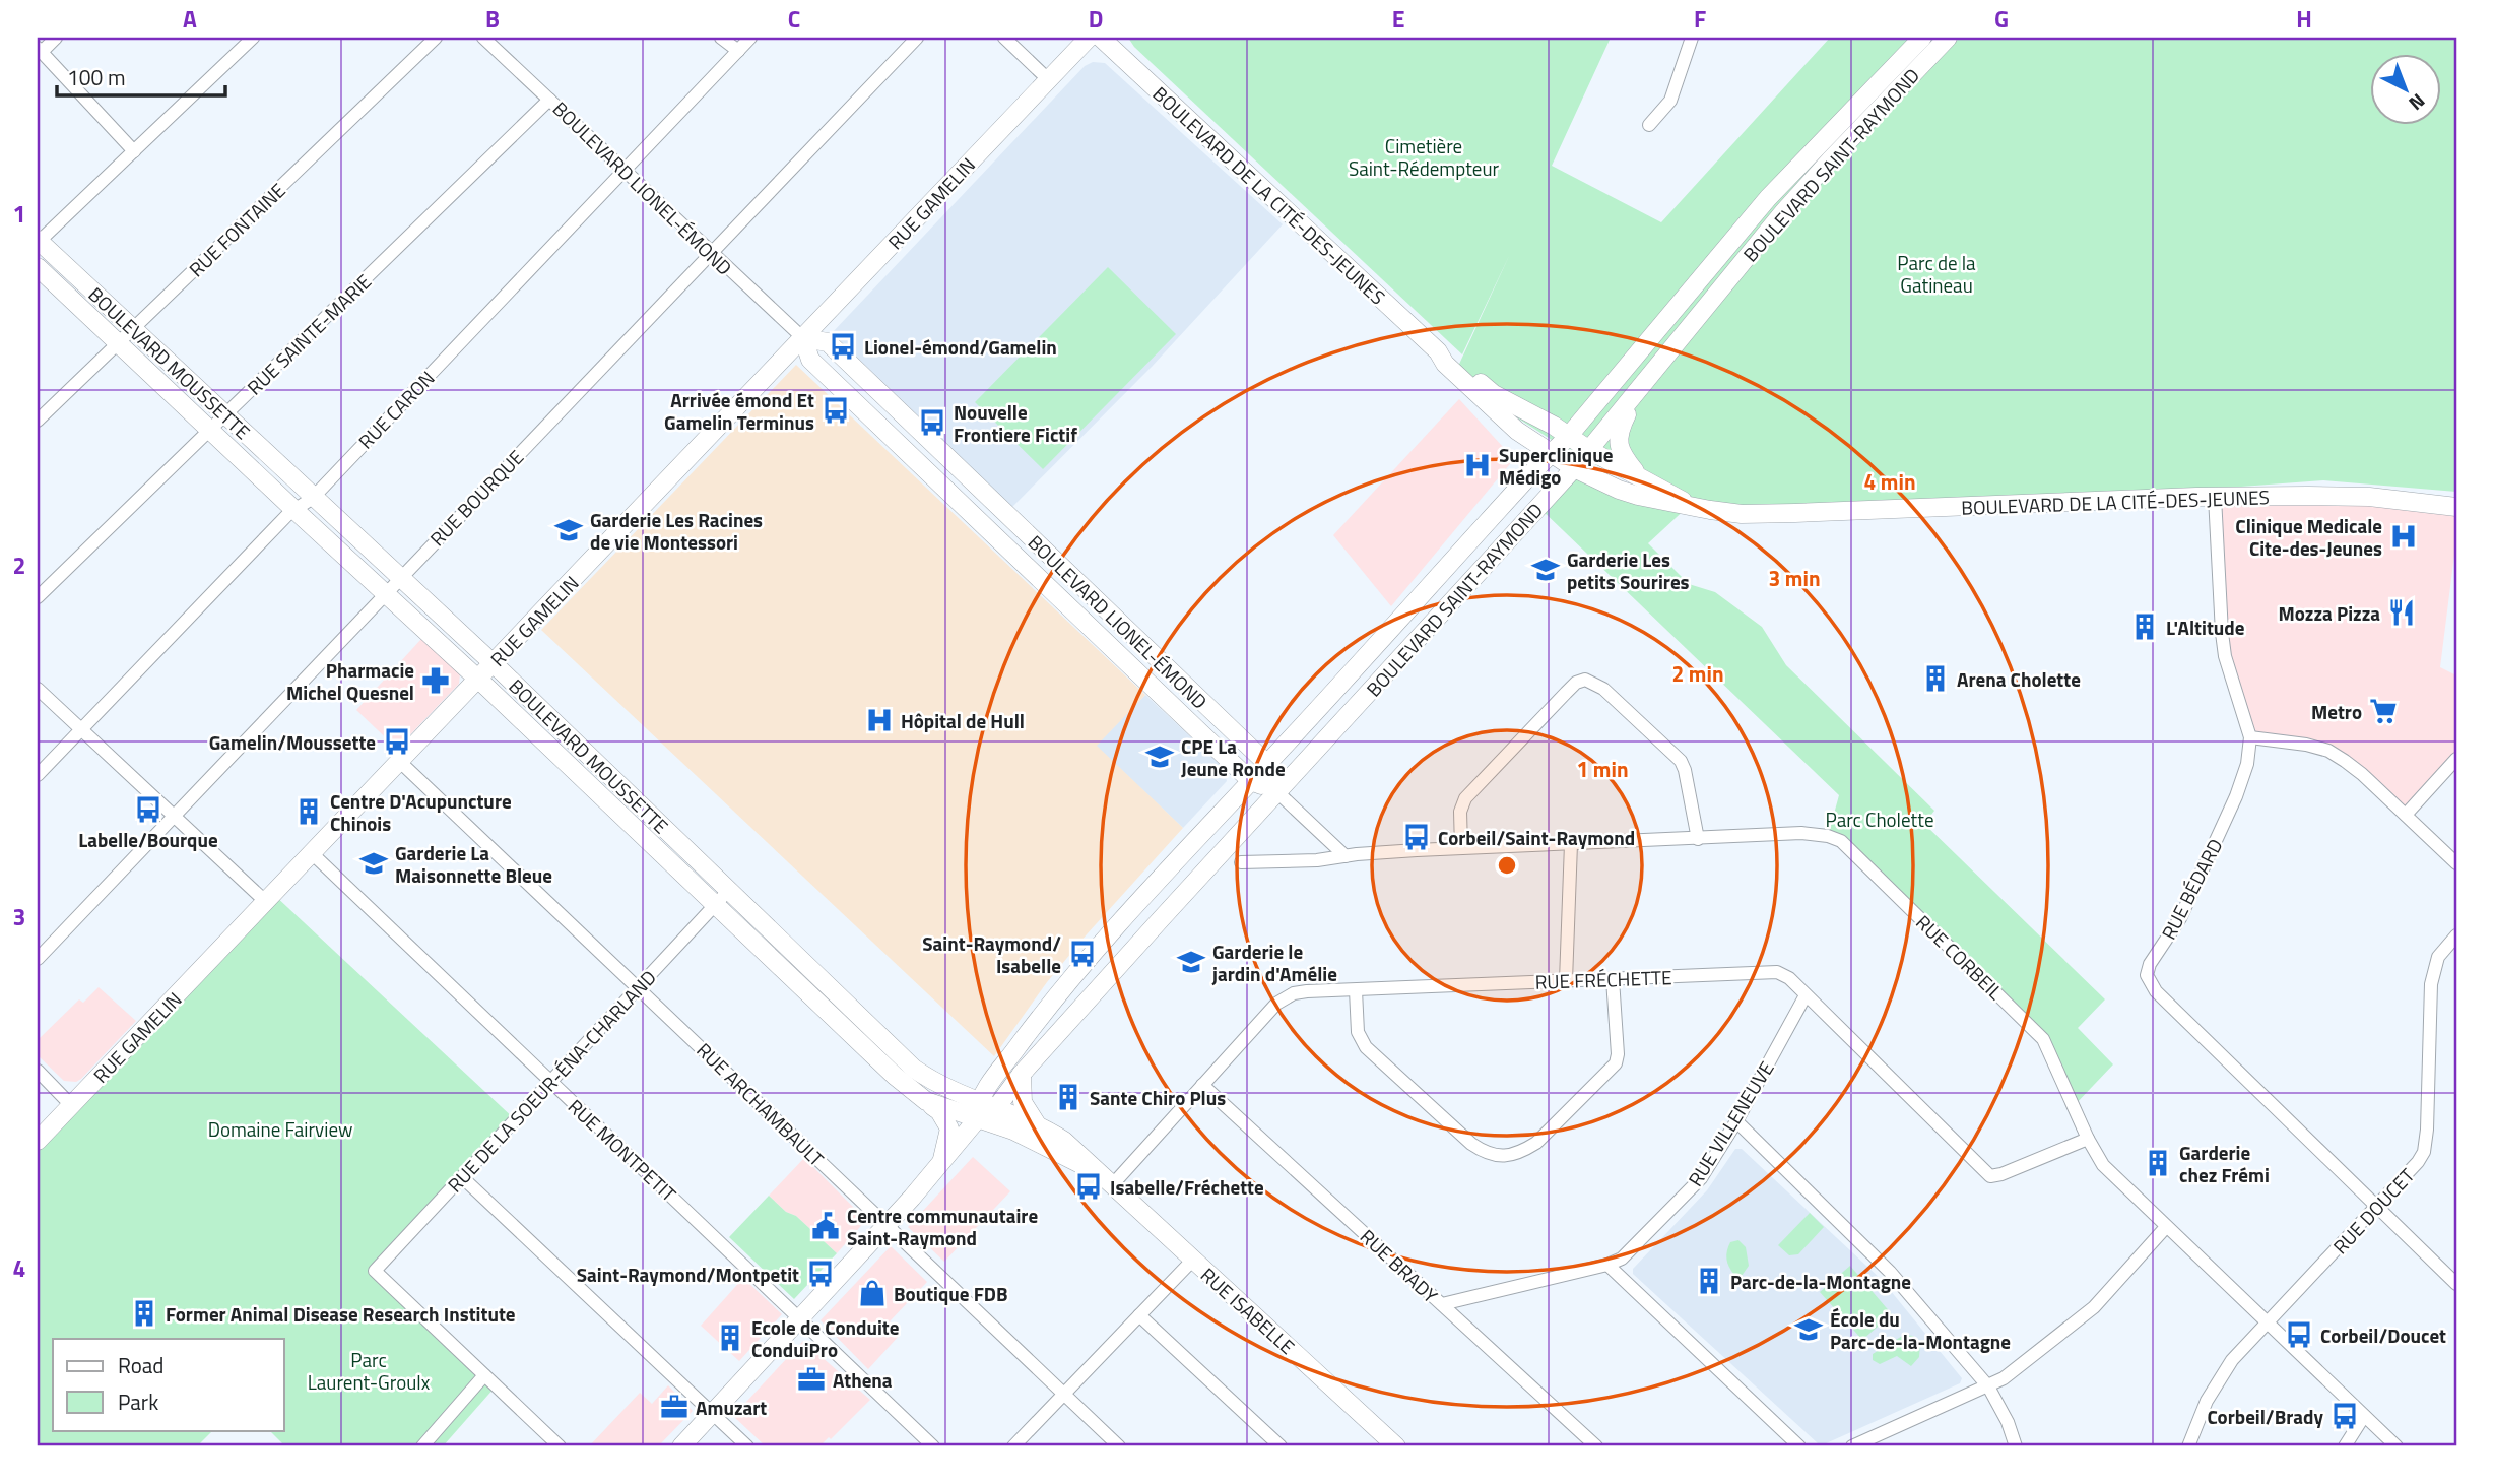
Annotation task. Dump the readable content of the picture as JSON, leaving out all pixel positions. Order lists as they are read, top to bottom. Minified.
{"streets":{"street":["BOULEVARD SAINT-RAYMOND","BOULEVARD LIONEL-ÉMOND","BOULEVARD DE LA CITÉ-DES-JEUNES","RUE GAMELIN","RUE FONTAINE","RUE SAINTE-MARIE","BOULEVARD MOUSSETTE","RUE CARON","RUE BOURQUE","RUE BÉDARD","RUE CORBEIL","RUE FRÉCHETTE","RUE DE LA SOEUR-ÉNA-CHARLAND","RUE ARCHAMBAULT","RUE VILLENEUVE","RUE MONTPETIT","RUE DOUCET","RUE BRADY","RUE ISABELLE"]},"crossings":[["BOULEVARD SAINT-RAYMOND","BOULEVARD LIONEL-ÉMOND"],["BOULEVARD SAINT-RAYMOND","BOULEVARD DE LA CITÉ-DES-JEUNES"],["BOULEVARD SAINT-RAYMOND","BOULEVARD MOUSSETTE"],["BOULEVARD SAINT-RAYMOND","RUE ARCHAMBAULT"],["BOULEVARD SAINT-RAYMOND","RUE MONTPETIT"],["BOULEVARD SAINT-RAYMOND","RUE ISABELLE"],["BOULEVARD LIONEL-ÉMOND","RUE GAMELIN"],["BOULEVARD LIONEL-ÉMOND","RUE SAINTE-MARIE"],["BOULEVARD LIONEL-ÉMOND","RUE CARON"],["BOULEVARD LIONEL-ÉMOND","RUE BOURQUE"],["BOULEVARD DE LA CITÉ-DES-JEUNES","RUE BÉDARD"],["RUE GAMELIN","BOULEVARD MOUSSETTE"],["RUE GAMELIN","RUE ARCHAMBAULT"],["RUE GAMELIN","RUE MONTPETIT"],["RUE FONTAINE","BOULEVARD MOUSSETTE"],["RUE SAINTE-MARIE","BOULEVARD MOUSSETTE"],["BOULEVARD MOUSSETTE","RUE CARON"],["BOULEVARD MOUSSETTE","RUE BOURQUE"],["BOULEVARD MOUSSETTE","RUE DE LA SOEUR-ÉNA-CHARLAND"],["BOULEVARD MOUSSETTE","RUE ISABELLE"],["RUE BÉDARD","RUE DOUCET"],["RUE CORBEIL","RUE FRÉCHETTE"],["RUE CORBEIL","RUE DOUCET"],["RUE FRÉCHETTE","RUE VILLENEUVE"],["RUE FRÉCHETTE","RUE BRADY"],["RUE FRÉCHETTE","RUE ISABELLE"],["RUE DE LA SOEUR-ÉNA-CHARLAND","RUE ARCHAMBAULT"],["RUE DE LA SOEUR-ÉNA-CHARLAND","RUE MONTPETIT"],["RUE VILLENEUVE","RUE BRADY"]],"parks":["Cimetière Saint-Rédempteur","Parc de la Gatineau","Parc Cholette","Domaine Fairview","Parc Laurent-Groulx"],"places":{"bus stop":["Lionel-émond/Gamelin","Arrivée émond Et Gamelin Terminus","Nouvelle Frontiere Fictif","Gamelin/Moussette","Labelle/Bourque","Corbeil/Saint-Raymond","Saint-Raymond/ Isabelle","Isabelle/Fréchette","Saint-Raymond/Montpetit","Corbeil/Doucet","Corbeil/Brady"],"hospital":["Superclinique Médigo","Clinique Medicale Cite-des-Jeunes","Hôpital de Hull"],"school or university":["Garderie Les Racines de vie Montessori","Garderie Les petits Sourires","CPE La Jeune Ronde","Garderie La Maisonnette Bleue","Garderie le jardin d'Amélie","École du Parc-de-la-Montagne"],"restaurant":["Mozza Pizza"],"building":["L'Altitude","Arena Cholette","Centre D'Acupuncture Chinois","Sante Chiro Plus","Garderie chez Frémi","Parc-de-la-Montagne","Former Animal Disease Research Institute","Ecole de Conduite ConduiPro"],"pharmacy":["Pharmacie Michel Quesnel"],"supermarket":["Metro"],"public building":["Centre communautaire Saint-Raymond"],"shop":["Boutique FDB"],"office":["Athena","Amuzart"]},"legend":["Road","Park"],"scale_bar":"100 m","north":"bottom right","grid":{"columns":["A","B","C","D","E","F","G","H"],"rows":["1","2","3","4"]},"rings":["4 min","3 min","2 min","1 min"]}
